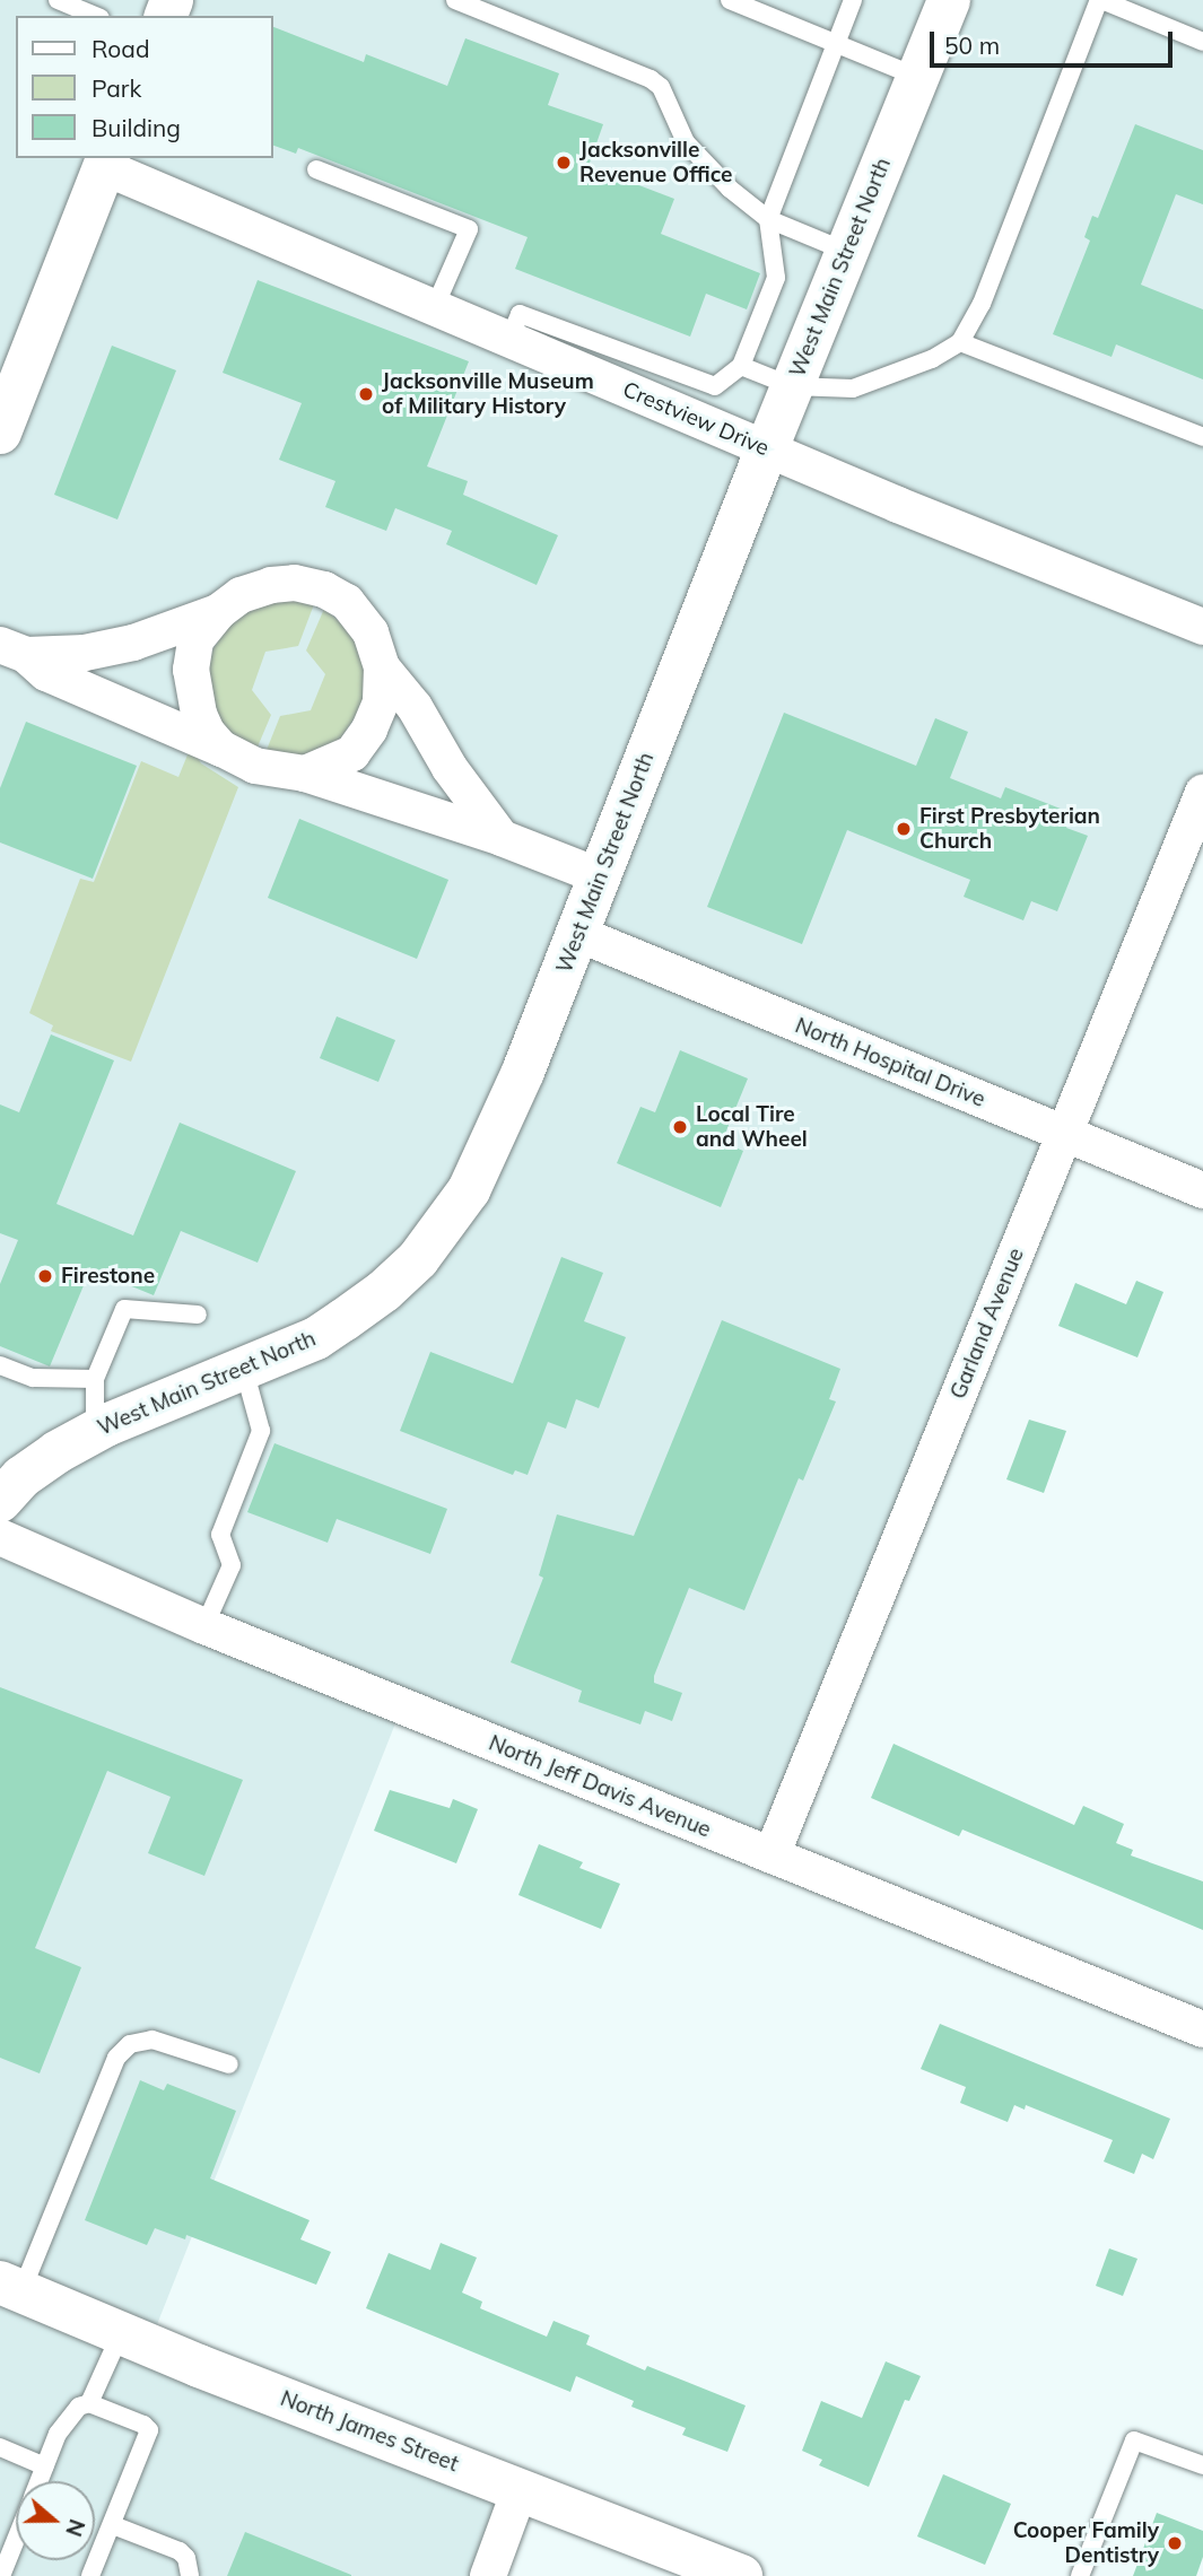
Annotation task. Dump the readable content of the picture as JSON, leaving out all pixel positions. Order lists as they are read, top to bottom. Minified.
{"streets":{"main road":["West Main Street North","North James Street"],"street":["Crestview Drive","North Hospital Drive","Garland Avenue","North Jeff Davis Avenue"]},"crossings":[["West Main Street North","Crestview Drive"],["West Main Street North","North Hospital Drive"],["North Hospital Drive","Garland Avenue"],["Garland Avenue","North Jeff Davis Avenue"]],"places":["Jacksonville Revenue Office","Jacksonville Museum of Military History","First Presbyterian Church","Local Tire and Wheel","Firestone","Cooper Family Dentistry"],"legend":["Road","Park","Building"],"scale_bar":"50 m","north":"right"}
